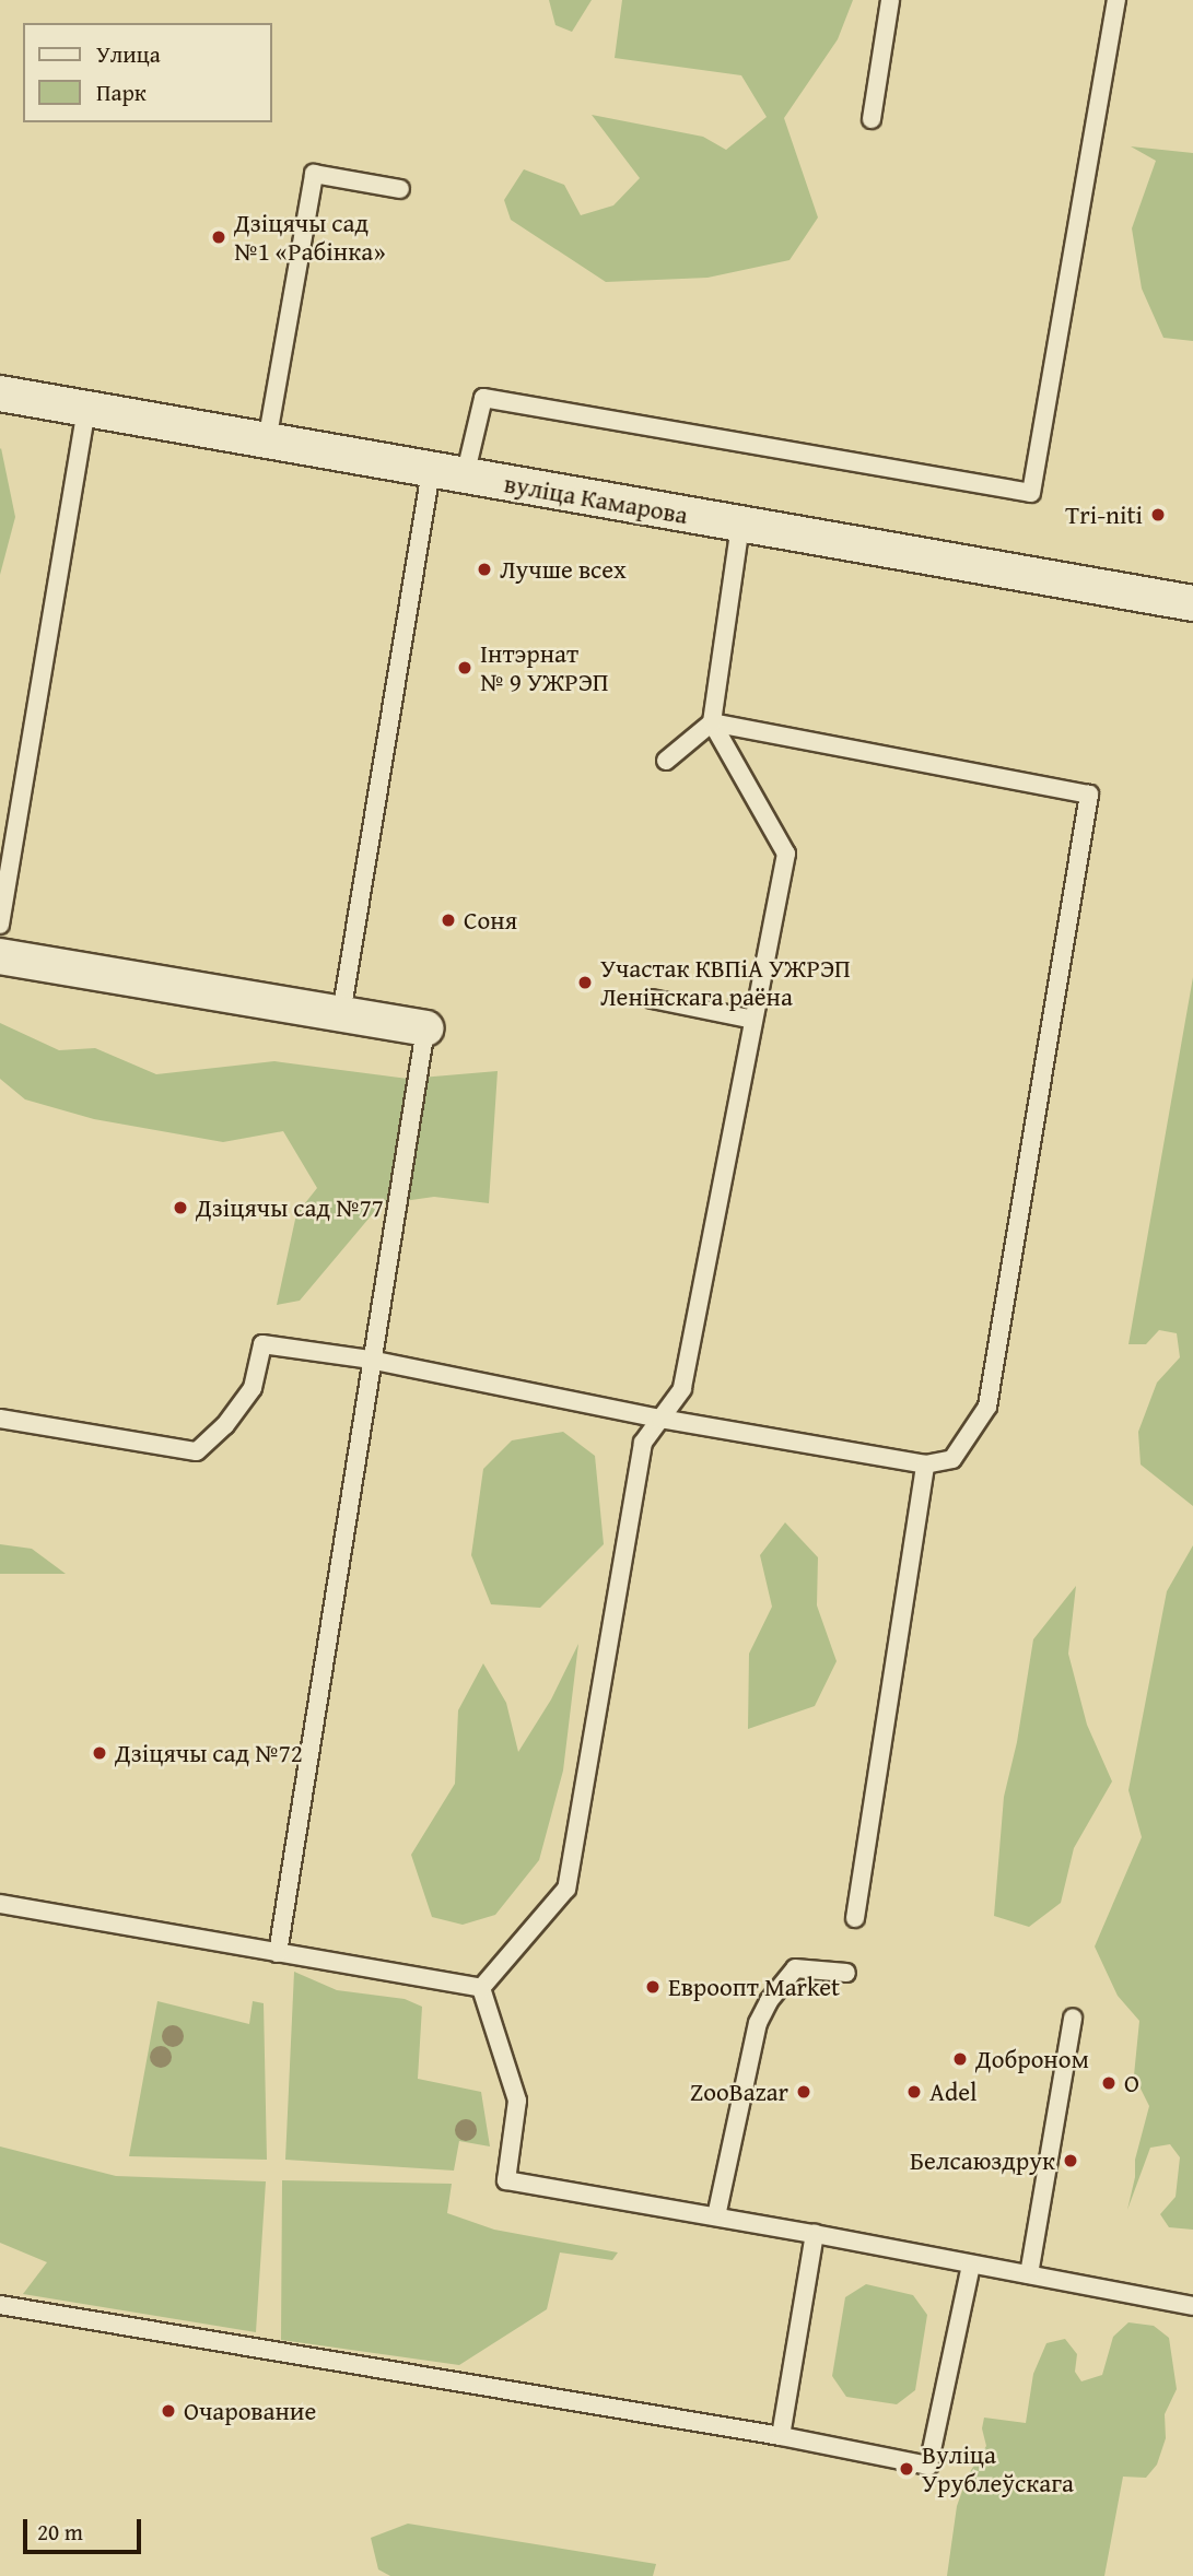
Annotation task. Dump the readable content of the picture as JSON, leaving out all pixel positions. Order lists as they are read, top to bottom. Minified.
{"streets":{"street":["вуліца Камарова"]},"places":["Дзіцячы сад №1 «Рабінка»","Tri-niti","Лучше всех","Інтэрнат № 9 УЖРЭП","Соня","Участак КВПіА УЖРЭП Ленінскага раёна","Дзіцячы сад №77","Дзіцячы сад №72","Евроопт Market","Доброном","О","ZooBazar","Adel","Белсаюздрук","Очарование","Вуліца Урублеўскага"],"legend":["Улица","Парк"],"scale_bar":"20 m"}
